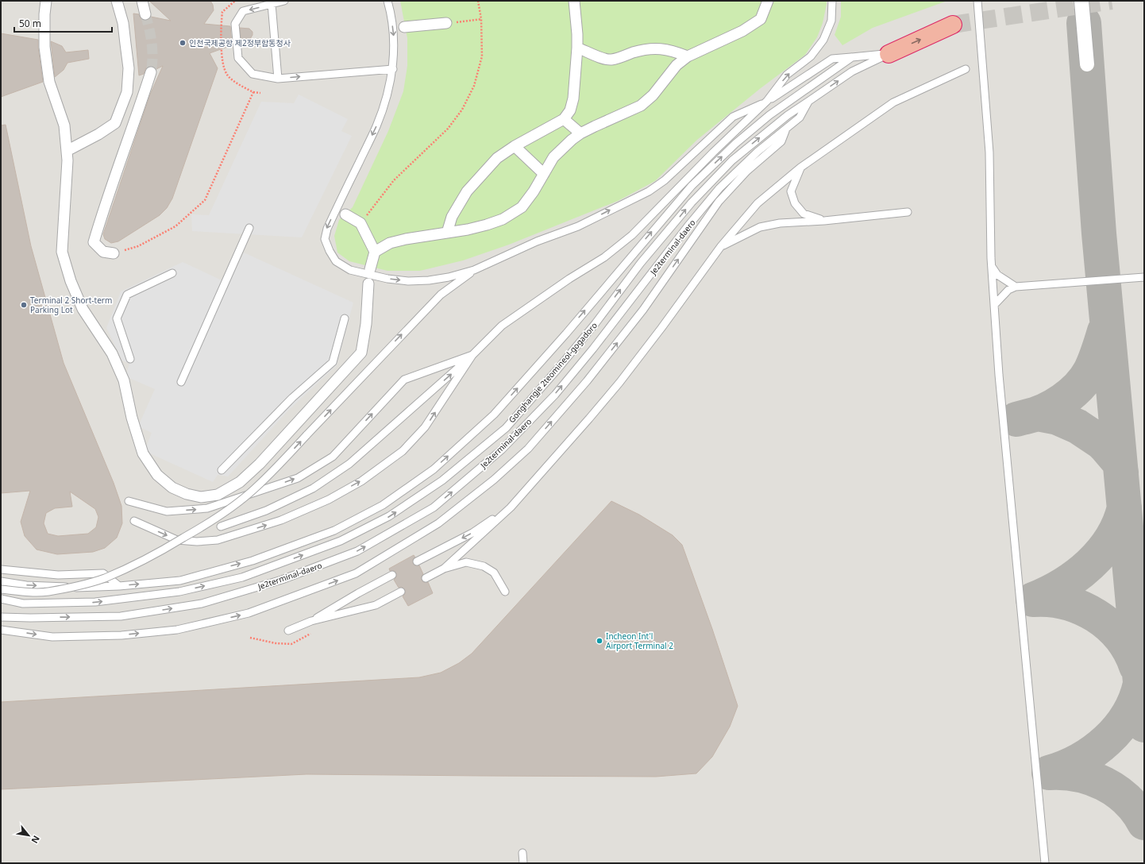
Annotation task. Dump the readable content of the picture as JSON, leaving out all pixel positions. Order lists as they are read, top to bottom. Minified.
{"streets":{"highway":["Je2terminal-daero"],"lane":["Gonghangje 2teomineol-gogadoro"]},"crossings":[["Je2terminal-daero","Gonghangje 2teomineol-gogadoro"]],"places":["인천국제공항 제2정부합동청사","Terminal 2 Short-term Parking Lot","Incheon Int'l Airport Terminal 2"],"scale_bar":"50 m","north":"bottom right"}
